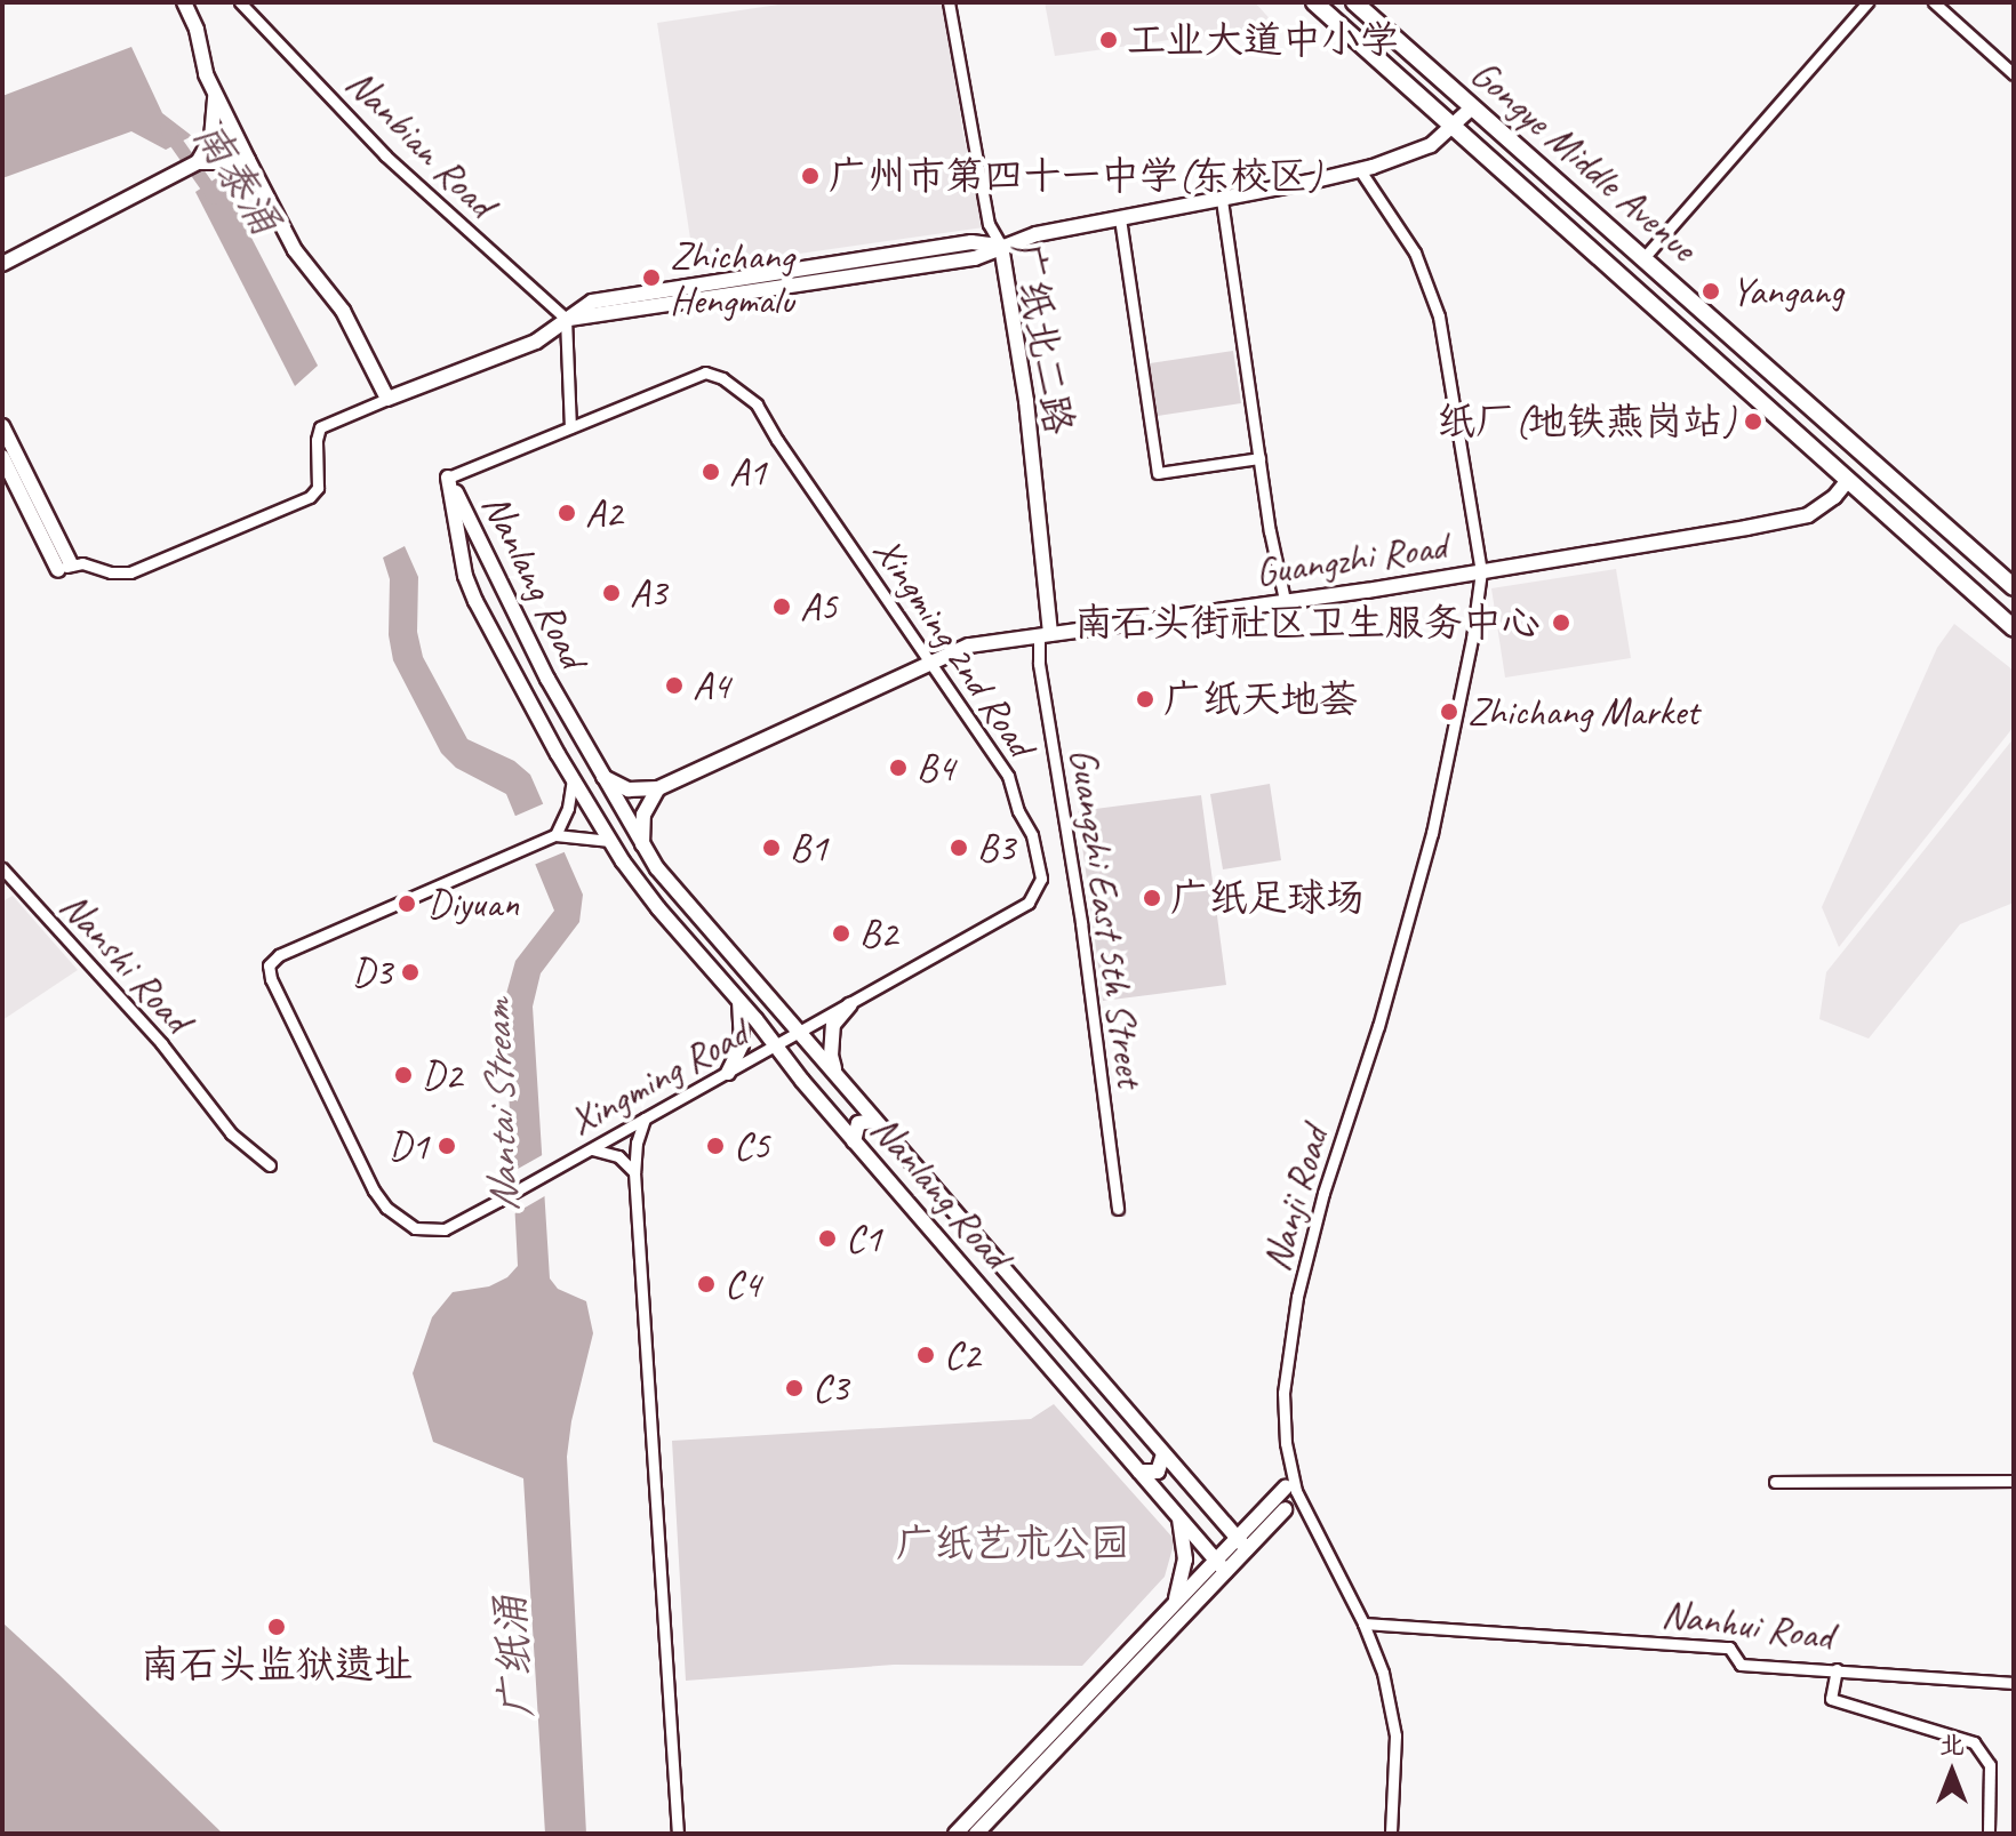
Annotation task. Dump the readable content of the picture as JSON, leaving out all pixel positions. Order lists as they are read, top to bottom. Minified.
{"streets":{"main road":["Gongye Middle Avenue"],"street":["Nanbian Road","广纸北二路","Guangzhi Road","Nanlang Road","Xingming 2nd Road","Guangzhi East 5th Street","Nanshi Road","Xingming Road","Nanji Road","Nanhui Road"]},"crossings":[["广纸北二路","Guangzhi Road"],["广纸北二路","Guangzhi East 5th Street"],["Guangzhi Road","Xingming 2nd Road"],["Guangzhi Road","Guangzhi East 5th Street"],["Guangzhi Road","Nanji Road"],["Nanlang Road","Xingming 2nd Road"],["Nanlang Road","Xingming Road"],["Xingming 2nd Road","Xingming Road"],["Nanji Road","Nanhui Road"]],"water":["南泰涌","Nantai Stream","广纸涌"],"parks":["广纸艺术公园"],"places":["工业大道中小学","广州市第四十一中学(东校区)","Zhichang Hengmalu","Yangang","纸厂(地铁燕岗站)","A1","A2","A3","A5","南石头街社区卫生服务中心","A4","广纸天地荟","Zhichang Market","B4","B1","B3","广纸足球场","Diyuan","B2","D3","D2","D1","C5","C1","C4","C2","C3","南石头监狱遗址"],"north":"top"}
